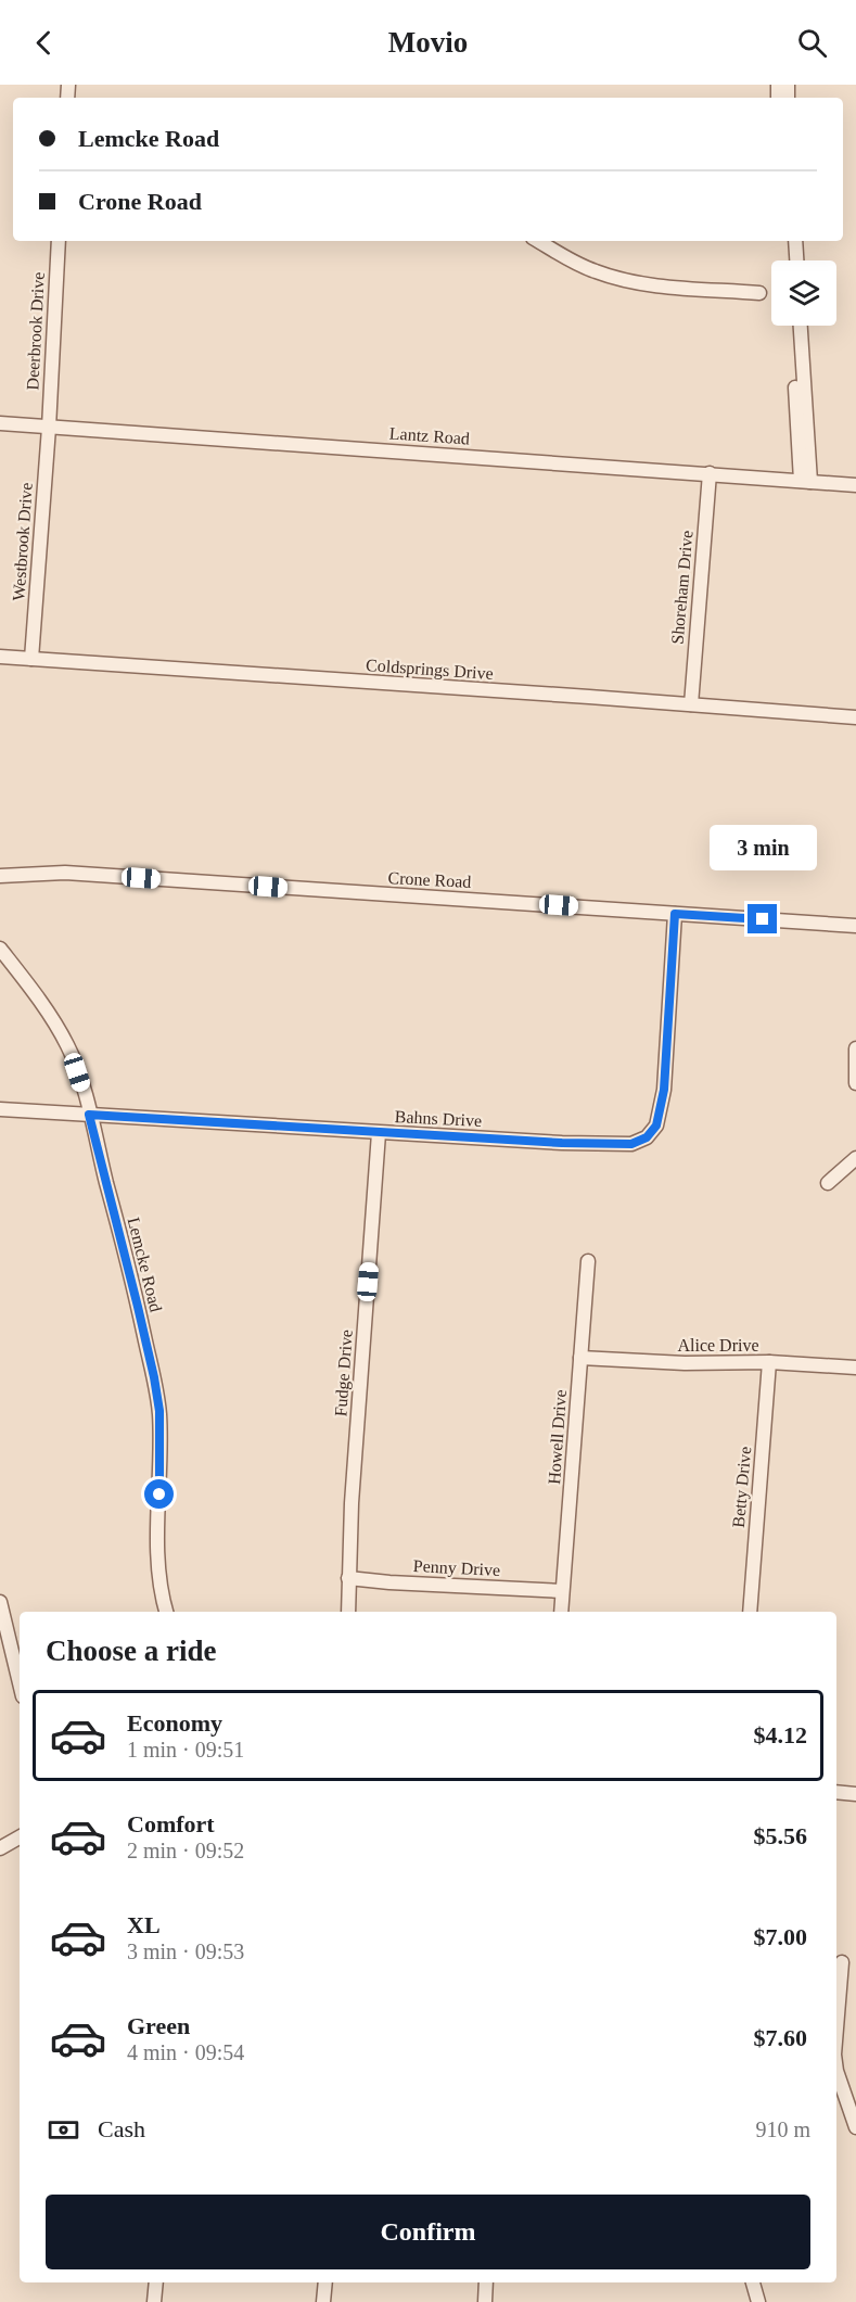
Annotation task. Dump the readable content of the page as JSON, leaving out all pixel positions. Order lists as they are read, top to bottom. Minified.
{"streets":{"street":["Deerbrook Drive","Lantz Road","Westbrook Drive","Shoreham Drive","Coldsprings Drive","Crone Road","Bahns Drive","Lemcke Road","Alice Drive","Fudge Drive","Howell Drive","Betty Drive","Penny Drive"]},"crossings":[["Deerbrook Drive","Lantz Road"],["Deerbrook Drive","Westbrook Drive"],["Lantz Road","Westbrook Drive"],["Lantz Road","Shoreham Drive"],["Westbrook Drive","Coldsprings Drive"],["Shoreham Drive","Coldsprings Drive"],["Crone Road","Bahns Drive"],["Bahns Drive","Lemcke Road"],["Bahns Drive","Fudge Drive"],["Alice Drive","Howell Drive"],["Alice Drive","Betty Drive"],["Fudge Drive","Penny Drive"],["Howell Drive","Penny Drive"]],"page":{"header":"Movio","banner":["Lemcke Road","Crone Road"],"bubble":"3 min","heading":"Choose a ride","list":[{"name":"Economy","note":"1 min · 09:51","value":"$4.12"},{"name":"Comfort","note":"2 min · 09:52","value":"$5.56"},{"name":"XL","note":"3 min · 09:53","value":"$7.00"},{"name":"Green","note":"4 min · 09:54","value":"$7.60"}],"pay":["Cash","910 m"],"buttons":"Confirm"}}
